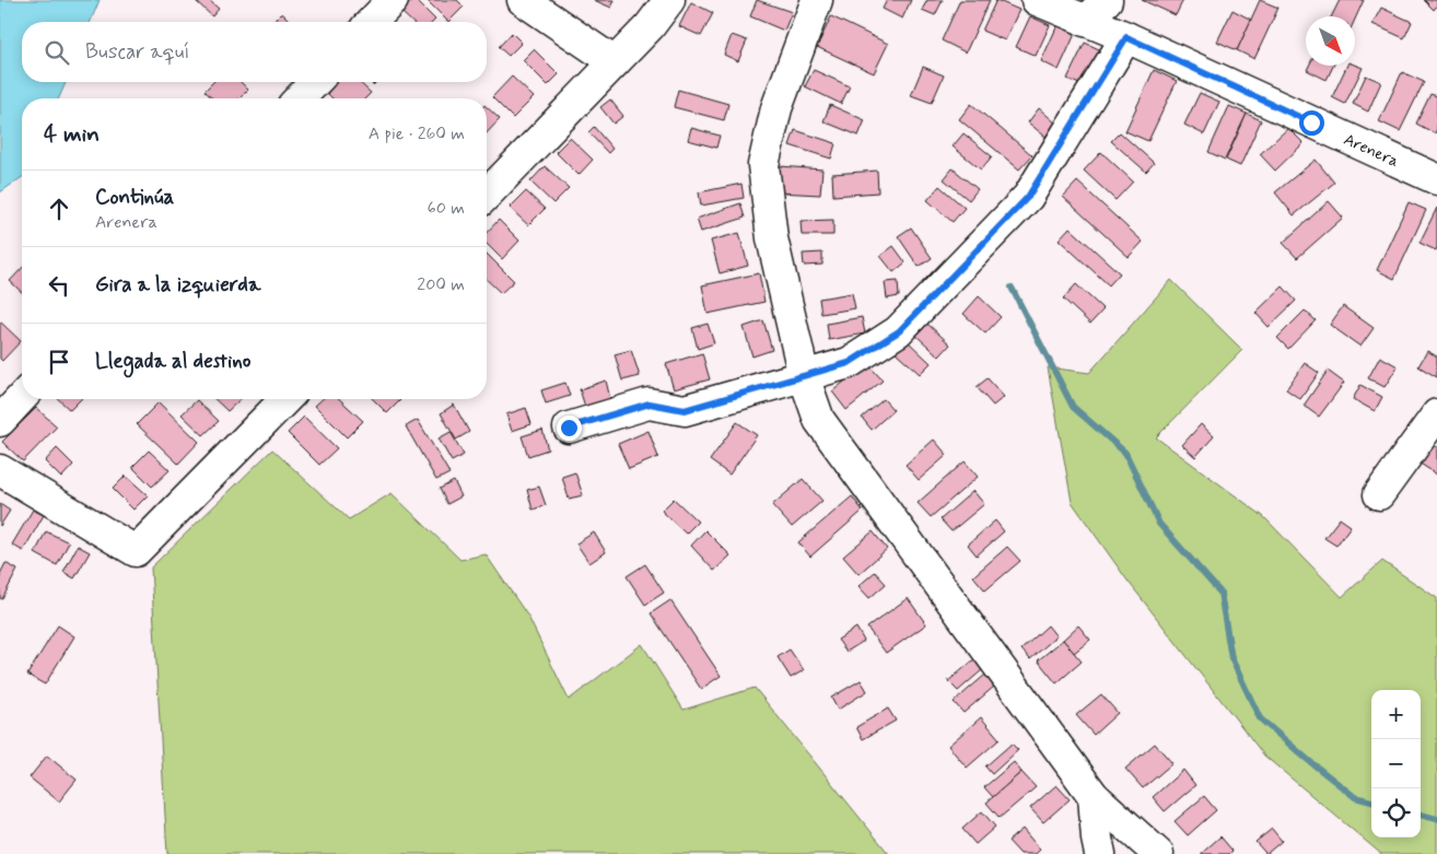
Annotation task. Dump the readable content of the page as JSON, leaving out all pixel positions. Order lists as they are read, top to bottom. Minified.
{"streets":{"street":["Arenera"]},"north":"bottom right","page":{"search":"Buscar aquí","heading":["4 min","A pie · 260 m"],"list":[["Continúa","Arenera","60 m"],["Gira a la izquierda","200 m"],"Llegada al destino"],"map_buttons":["+","−"]}}
